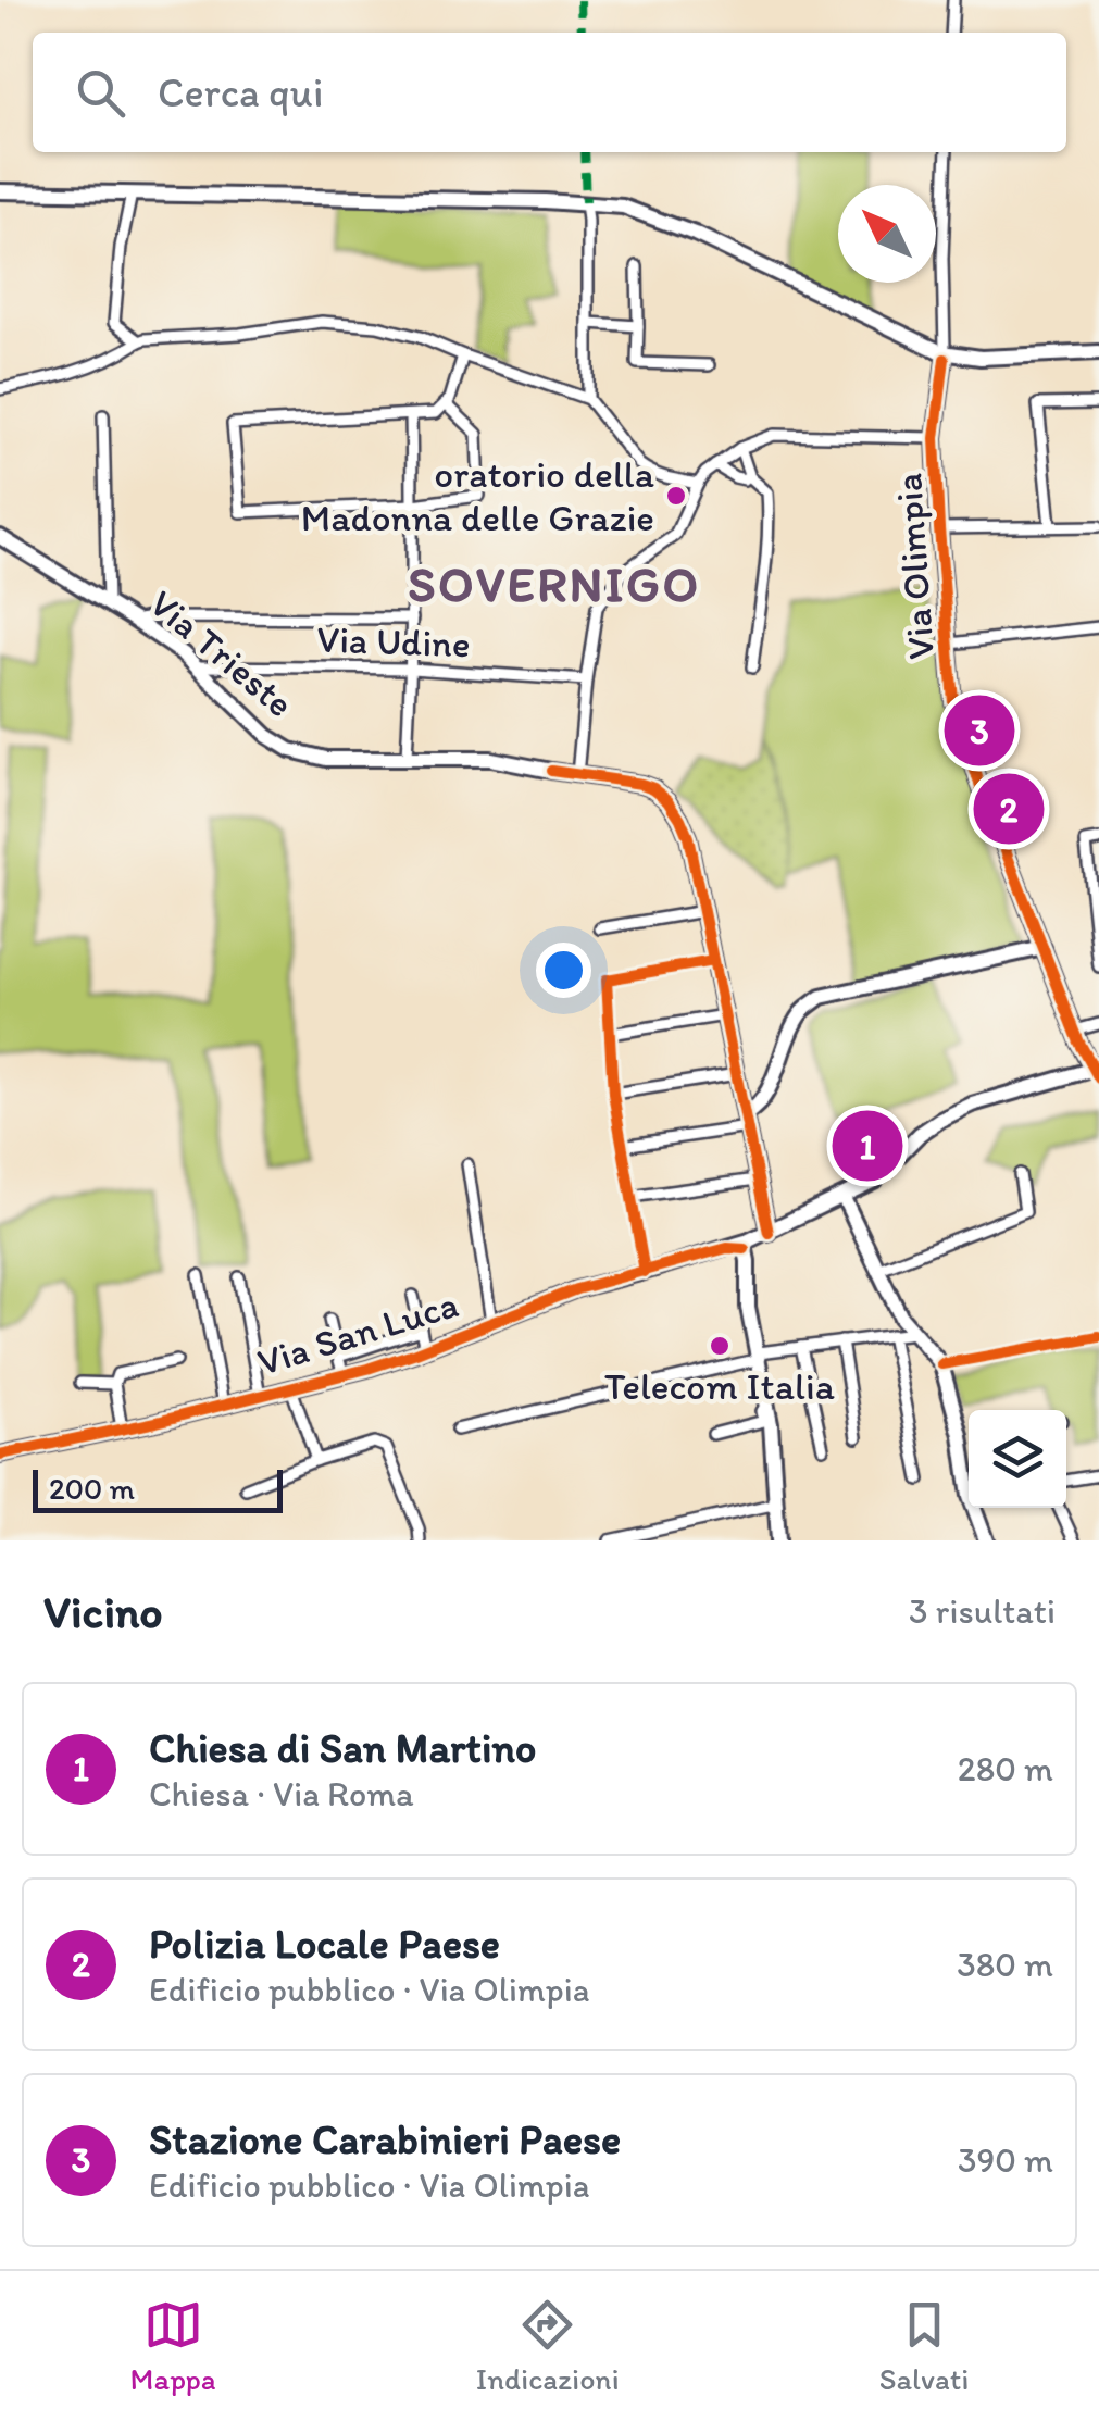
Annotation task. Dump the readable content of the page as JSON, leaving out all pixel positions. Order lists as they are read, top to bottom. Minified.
{"streets":{"street":["Via Olimpia","Via Udine","Via Trieste","Via San Luca"]},"crossings":[["Via Udine","Via Trieste"]],"districts":["SOVERNIGO"],"places":["oratorio della Madonna delle Grazie","Telecom Italia"],"scale_bar":"200 m","north":"top left","page":{"search":"Cerca qui","pins":["3","2","1"],"scale":"200 m","heading":["Vicino","3 risultati"],"list":[{"mark":"1","name":"Chiesa di San Martino","note":"Chiesa · Via Roma","value":"280 m"},{"mark":"2","name":"Polizia Locale Paese","note":"Edificio pubblico · Via Olimpia","value":"380 m"},{"mark":"3","name":"Stazione Carabinieri Paese","note":"Edificio pubblico · Via Olimpia","value":"390 m"}],"nav":["Mappa","Indicazioni","Salvati"]}}
